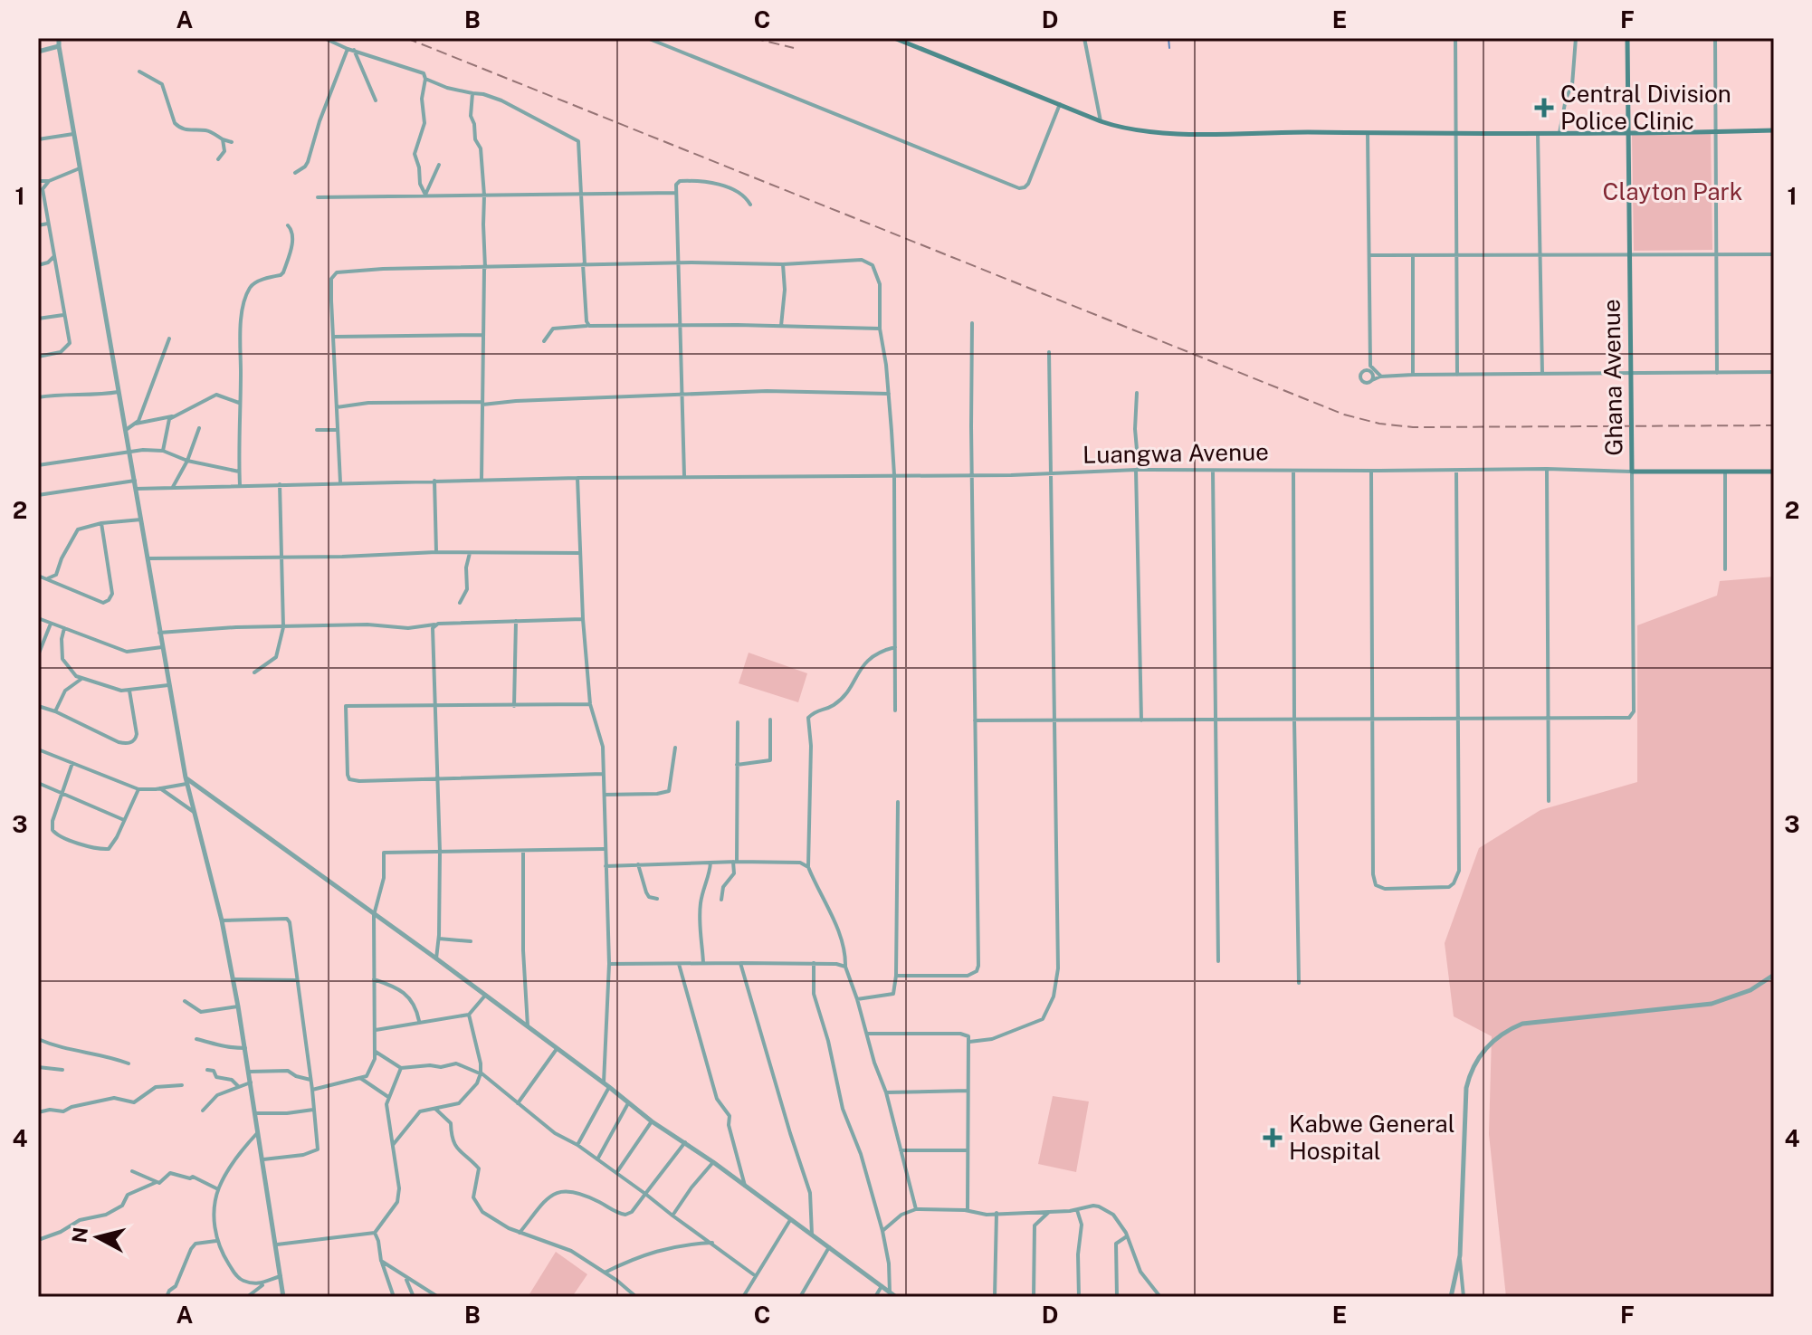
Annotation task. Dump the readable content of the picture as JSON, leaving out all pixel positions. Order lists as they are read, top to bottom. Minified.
{"streets":{"main road":["Ghana Avenue","Luangwa Avenue"]},"crossings":[["Ghana Avenue","Luangwa Avenue"]],"parks":["Clayton Park"],"places":{"health":["Central Division Police Clinic","Kabwe General Hospital"]},"north":"left","grid":{"columns":["A","B","C","D","E","F"],"rows":["1","2","3","4"]}}
